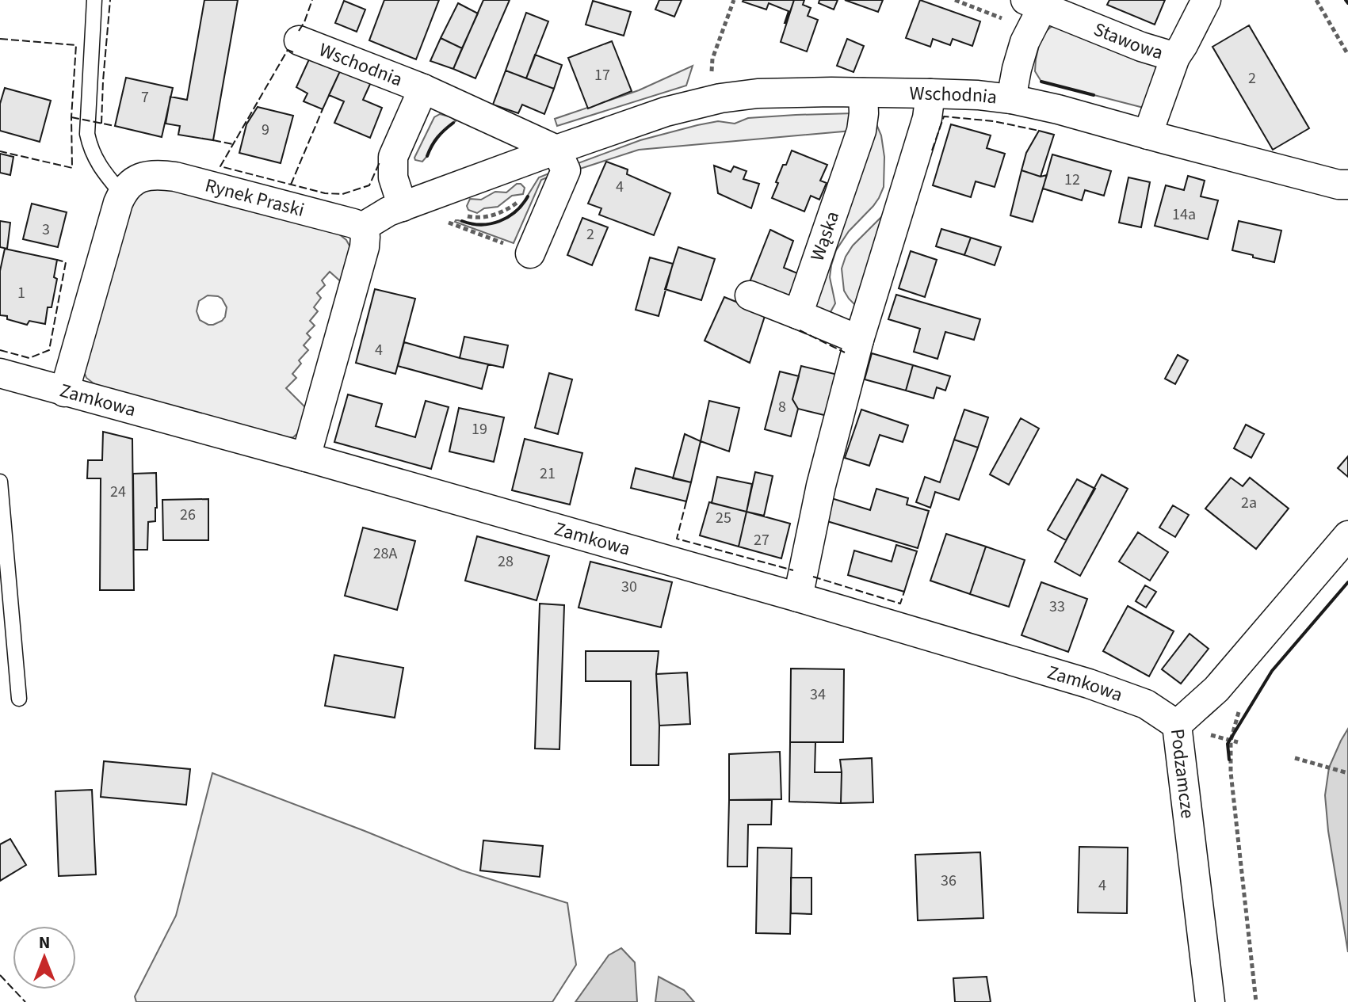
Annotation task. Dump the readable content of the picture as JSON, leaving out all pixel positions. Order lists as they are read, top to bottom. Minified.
{"streets":{"street":["Stawowa","Wschodnia","Rynek Praski","Wąska","Zamkowa","Podzamcze"]},"crossings":[["Stawowa","Wschodnia"],["Wschodnia","Rynek Praski"],["Wschodnia","Wąska"],["Zamkowa","Podzamcze"]],"house_numbers":["17","2","7","9","12","4","14a","3","2","1","4","8","19","21","24","2a","26","25","27","28A","28","30","33","34","36","4"],"north":"top"}
